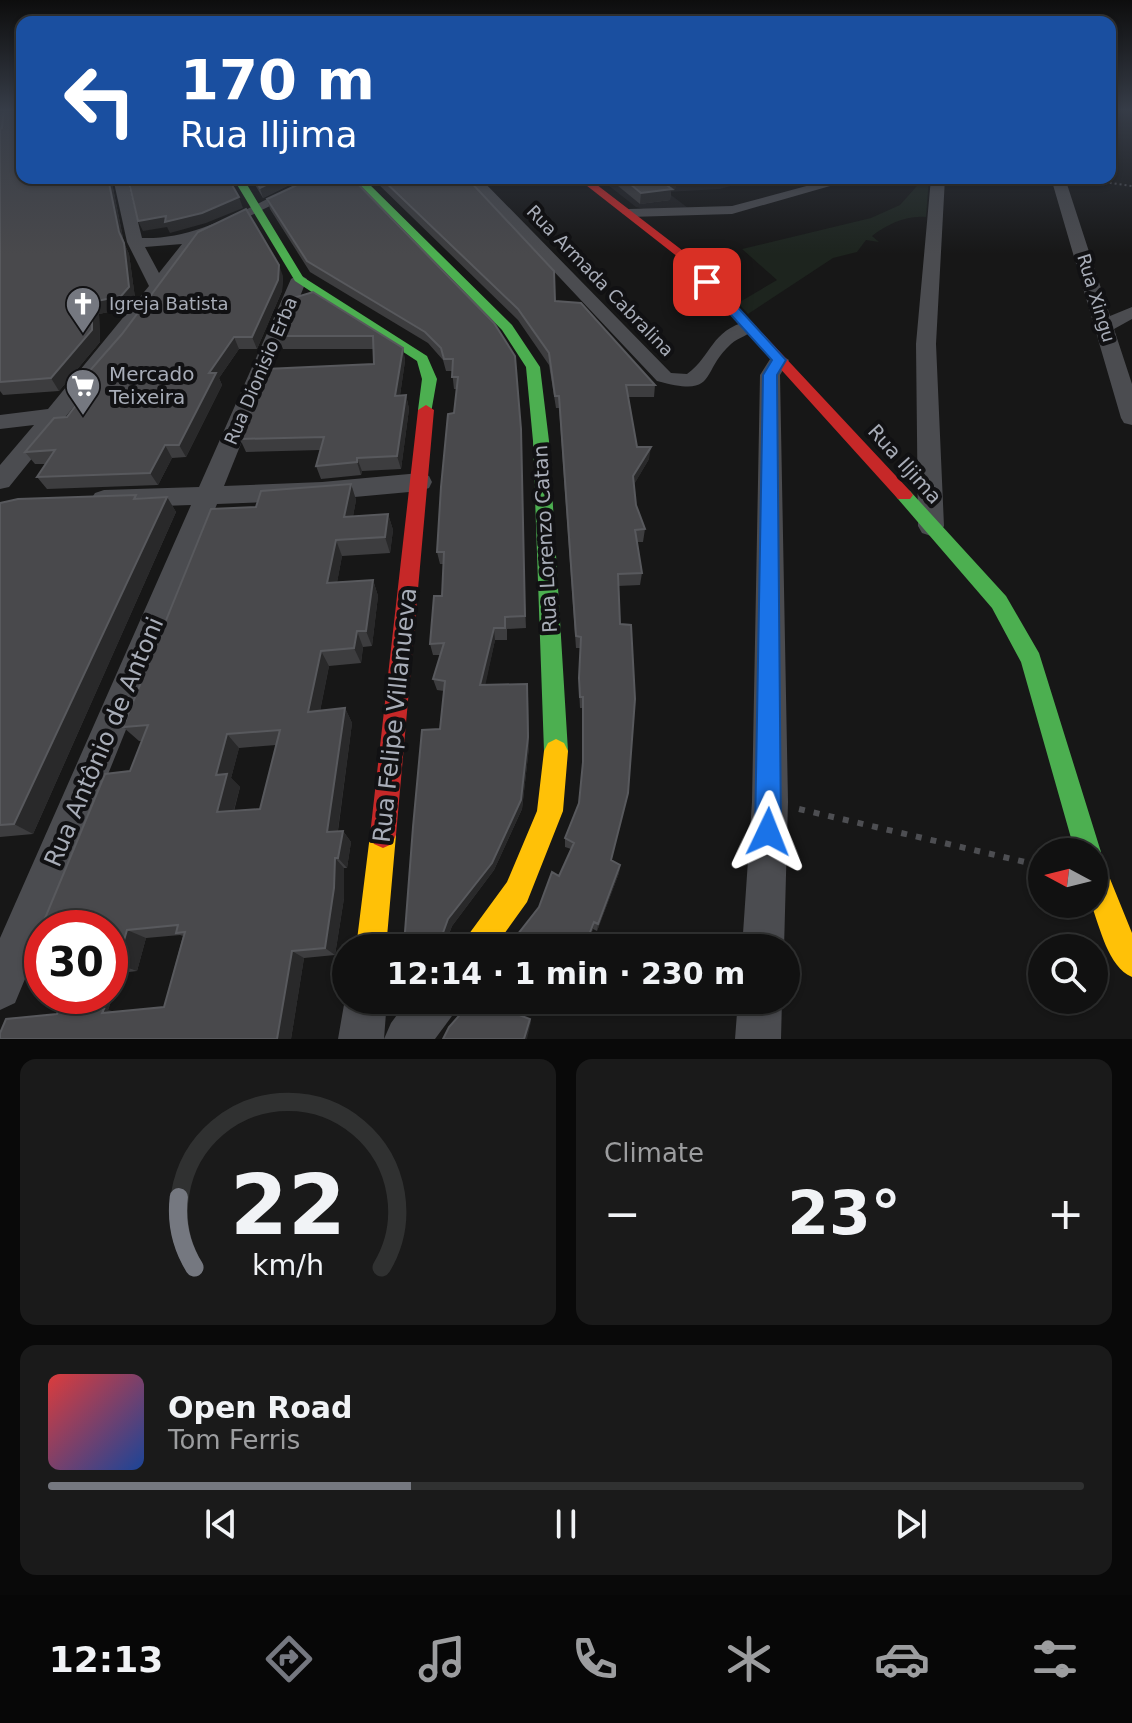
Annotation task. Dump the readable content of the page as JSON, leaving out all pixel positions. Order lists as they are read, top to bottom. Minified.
{"streets":{"street":["Rua Armada Cabralina","Rua Xingu","Rua Dionisio Erba","Rua Iljima","Rua Lorenzo Catan","Rua Felipe Villanueva","Rua Antônio de Antoni"]},"crossings":[["Rua Armada Cabralina","Rua Iljima"],["Rua Dionisio Erba","Rua Felipe Villanueva"],["Rua Dionisio Erba","Rua Antônio de Antoni"]],"places":{"church":["Igreja Batista"],"supermarket":["Mercado Teixeira"]},"north":"left","page":{"turn":["170 m","Rua Iljima"],"limit":"30","trip":"12:14 · 1 min · 230 m","tile":"Climate","heat":["−","23°","+"],"song":["Open Road","Tom Ferris"],"tabs":"12:13","gauge":["22","km/h"]}}
